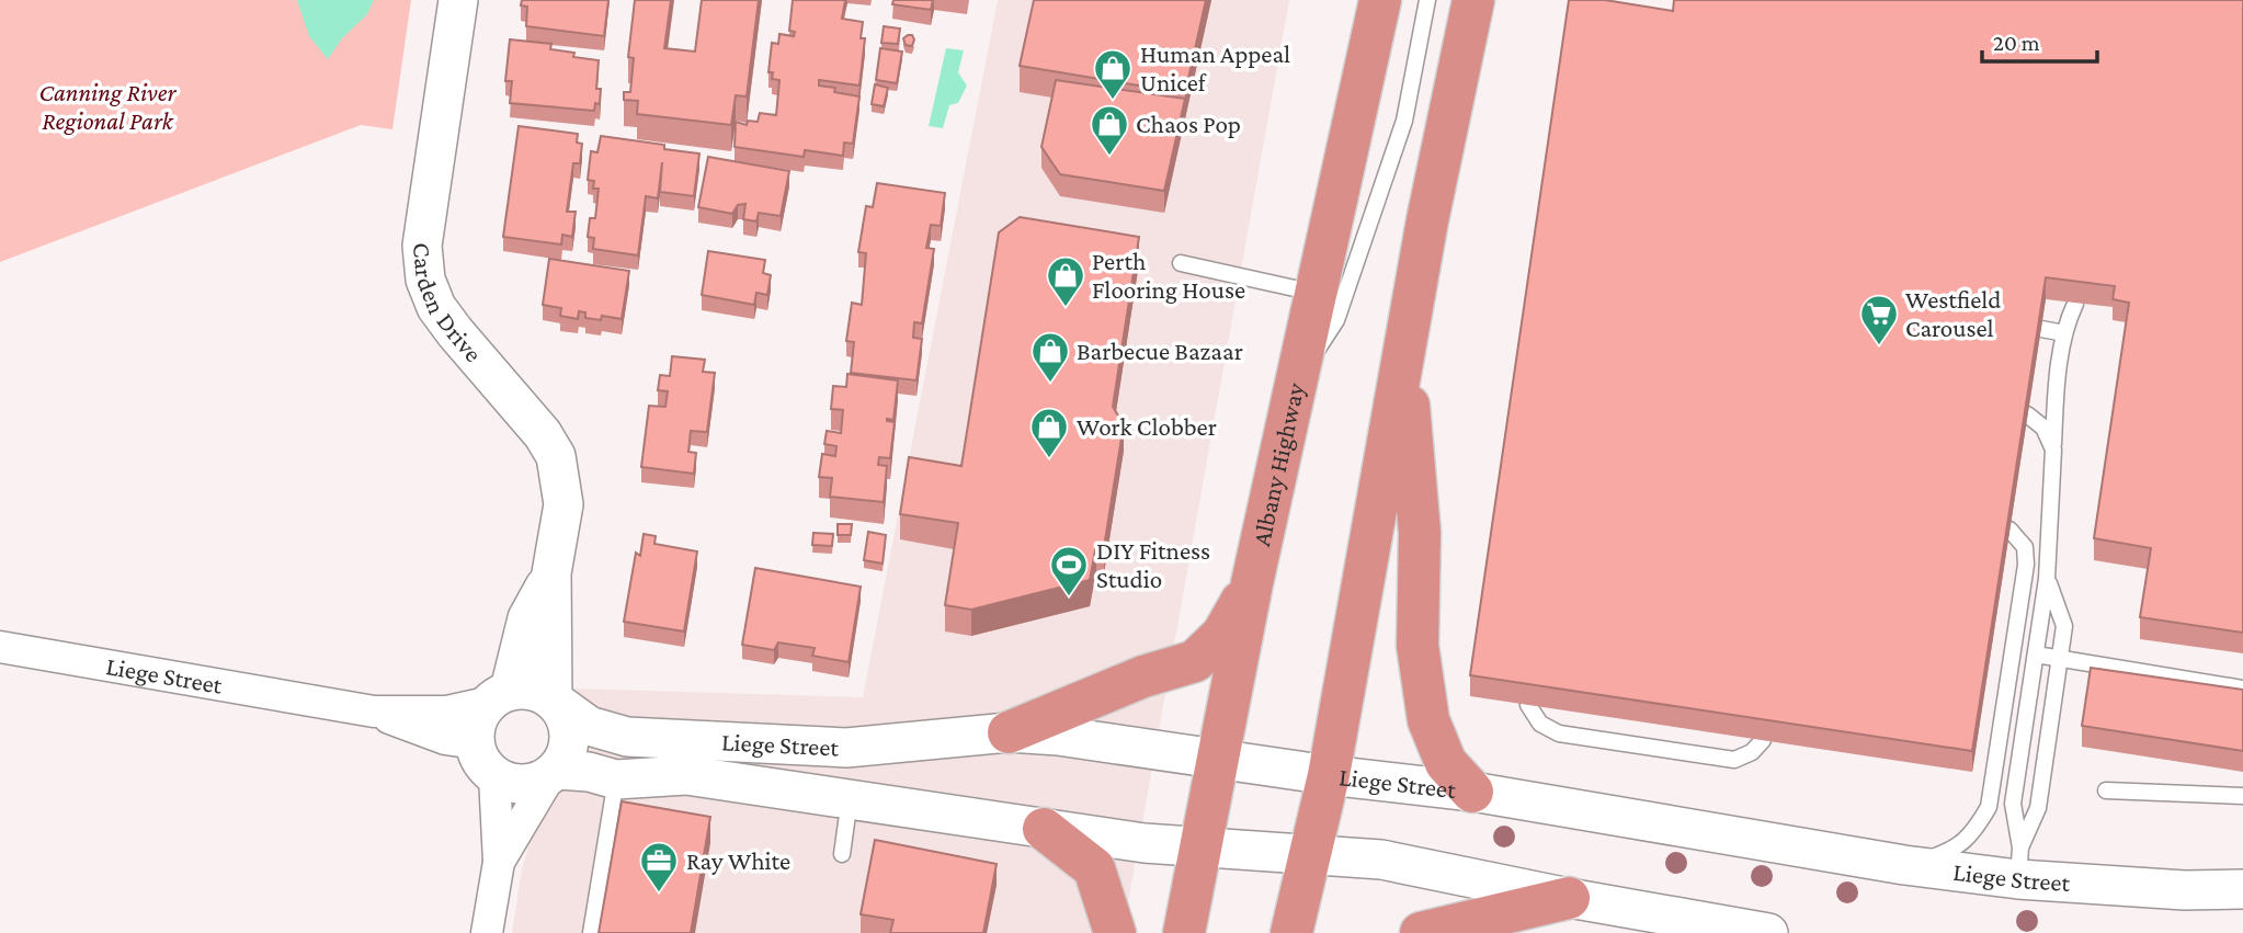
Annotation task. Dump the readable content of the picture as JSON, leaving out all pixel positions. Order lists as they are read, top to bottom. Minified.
{"streets":{"highway":["Albany Highway"],"street":["Carden Drive","Liege Street"]},"crossings":[["Carden Drive","Liege Street"],["Albany Highway","Liege Street"]],"parks":["Canning River Regional Park"],"places":{"shop":["Human Appeal Unicef","Chaos Pop","Perth Flooring House","Barbecue Bazaar","Work Clobber"],"supermarket":["Westfield Carousel"],"sports":["DIY Fitness Studio"],"office":["Ray White"]},"scale_bar":"20 m"}
